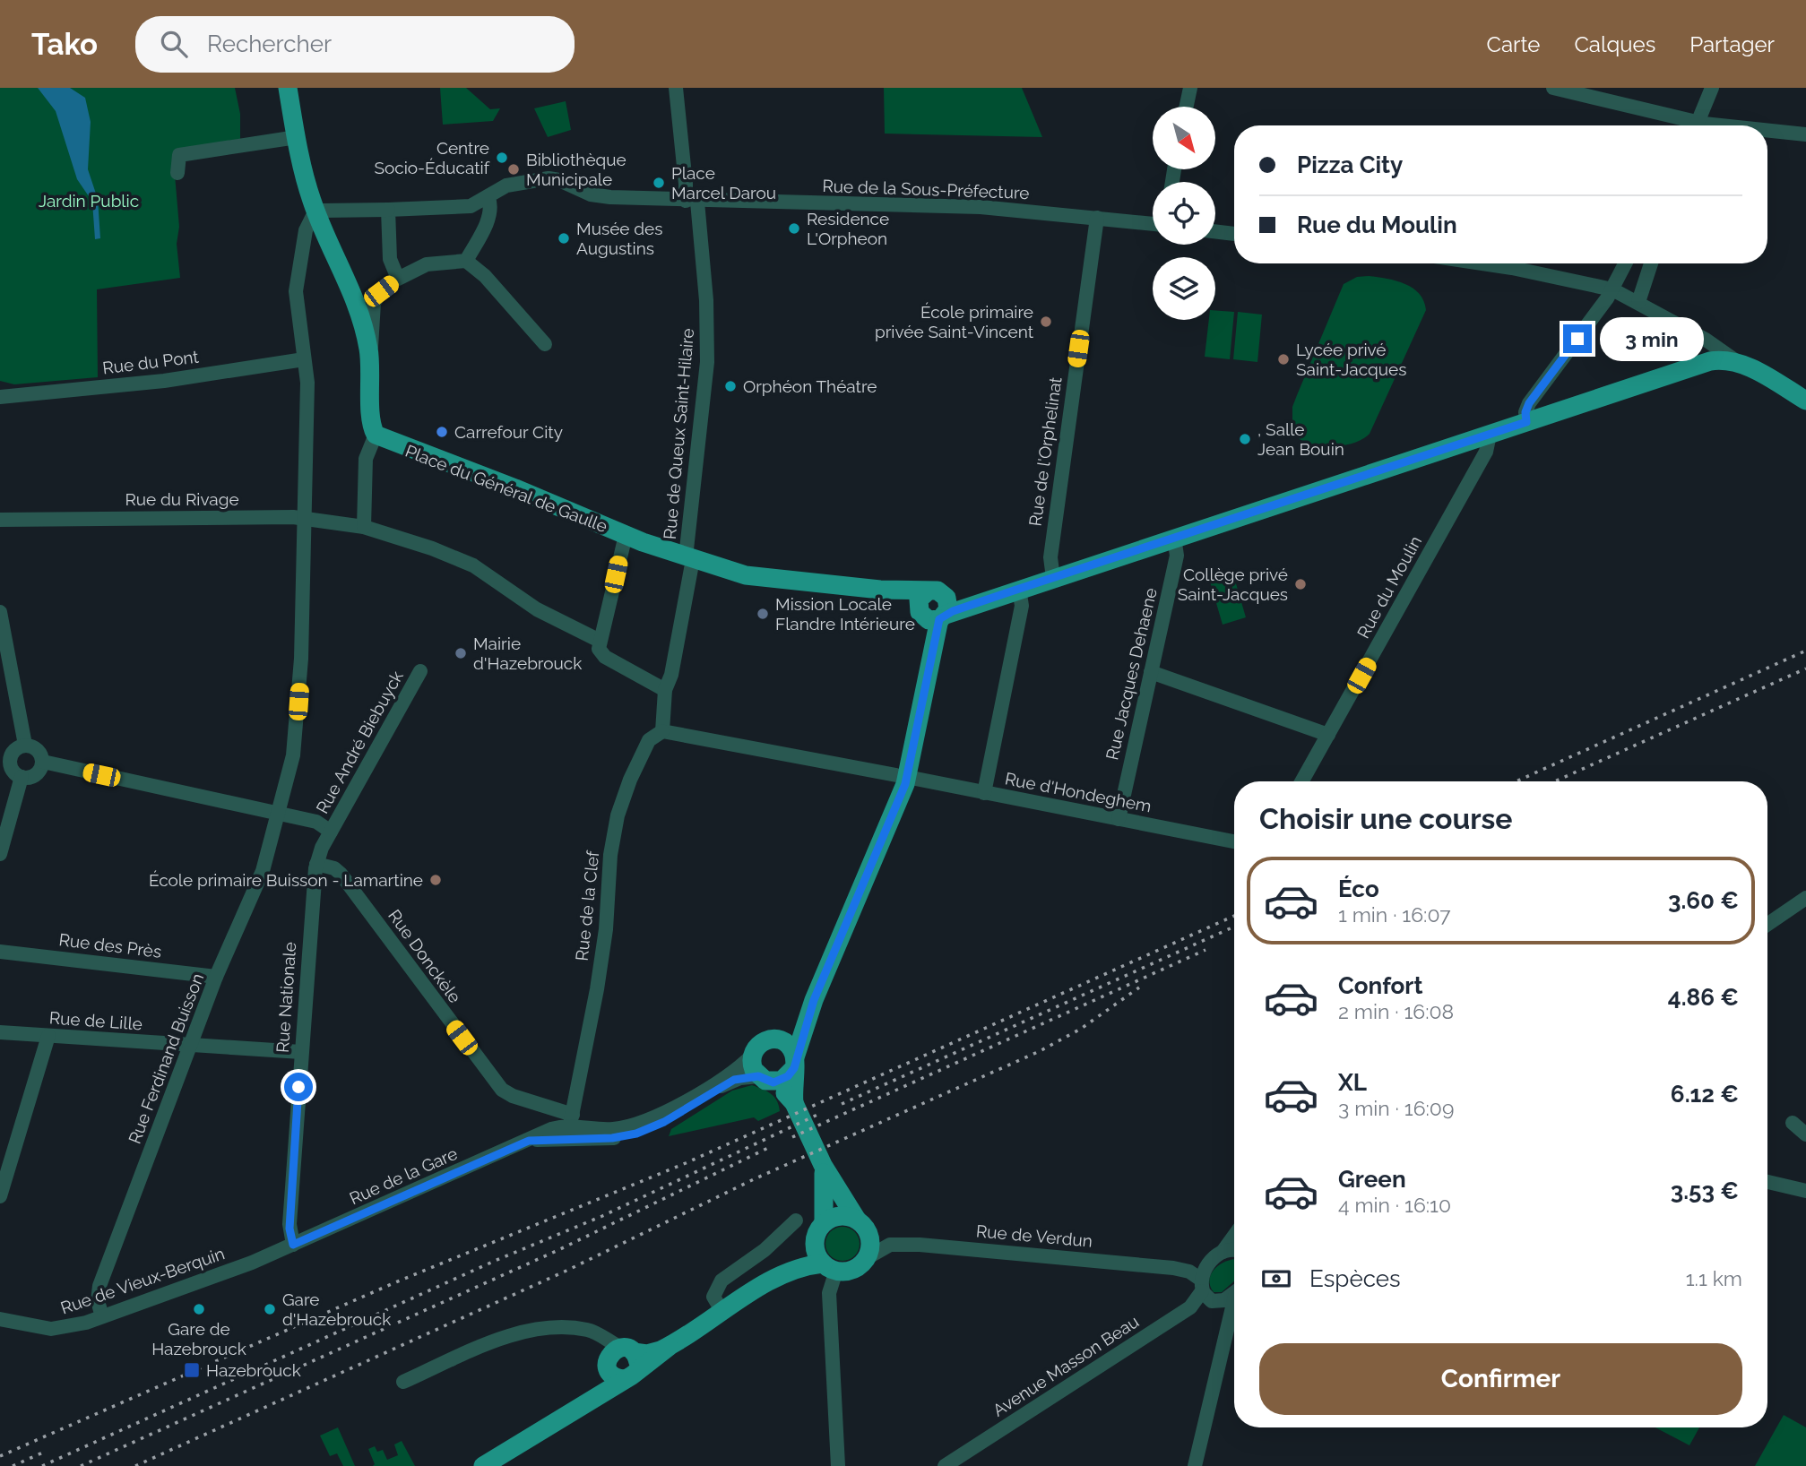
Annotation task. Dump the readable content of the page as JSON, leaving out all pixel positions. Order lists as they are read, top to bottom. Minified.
{"streets":{"main road":["Place du Général de Gaulle"],"street":["Rue de la Sous-Préfecture","Rue du Pont","Rue de Queux Saint-Hilaire","Rue de l'Orphelinat","Rue du Rivage","Rue du Moulin","Rue Jacques Dehaene","Rue André Biebuyck","Rue d'Hondeghem","Rue de la Clef","Rue des Près","Rue Donckèle","Rue Nationale","Rue de Lille","Rue Ferdinand Buisson","Rue de la Gare","Rue de Verdun","Rue de Vieux-Berquin","Avenue Masson Beau"]},"crossings":[["Rue de la Sous-Préfecture","Rue de Queux Saint-Hilaire"],["Rue de la Sous-Préfecture","Rue de l'Orphelinat"],["Rue de la Sous-Préfecture","Rue Ferdinand Buisson"],["Rue du Pont","Rue Ferdinand Buisson"],["Rue du Rivage","Rue Ferdinand Buisson"],["Rue Jacques Dehaene","Rue d'Hondeghem"],["Rue André Biebuyck","Rue Nationale"],["Rue d'Hondeghem","Rue de la Clef"],["Rue de la Clef","Rue Donckèle"],["Rue de la Clef","Rue de la Gare"],["Rue des Près","Rue Ferdinand Buisson"],["Rue Donckèle","Rue Nationale"],["Rue Donckèle","Rue de la Gare"],["Rue Nationale","Rue de Lille"],["Rue Nationale","Rue de la Gare"],["Rue Nationale","Rue de Vieux-Berquin"],["Rue de Lille","Rue Ferdinand Buisson"],["Rue Ferdinand Buisson","Rue de Vieux-Berquin"],["Rue de la Gare","Rue de Vieux-Berquin"],["Rue de Verdun","Avenue Masson Beau"]],"parks":["Jardin Public"],"places":{"other":["Centre Socio-Éducatif","Bibliothèque Municipale","Place Marcel Darou","Residence L'Orpheon","Musée des Augustins","École primaire privée Saint-Vincent","Lycée privé Saint-Jacques","Orphéon Théatre","Carrefour City",", Salle Jean Bouin","Collège privé Saint-Jacques","Mission Locale Flandre Intérieure","Mairie d'Hazebrouck","École primaire Buisson - Lamartine","Gare de Hazebrouck","Gare d'Hazebrouck"],"transit":["Hazebrouck"]},"north":"bottom right","page":{"header":"Tako","search":"Rechercher","nav":["Carte","Calques","Partager"],"banner":["Pizza City","Rue du Moulin"],"bubble":"3 min","heading":"Choisir une course","list":[{"name":"Éco","note":"1 min · 16:07","value":"3.60 €"},{"name":"Confort","note":"2 min · 16:08","value":"4.86 €"},{"name":"XL","note":"3 min · 16:09","value":"6.12 €"},{"name":"Green","note":"4 min · 16:10","value":"3.53 €"}],"pay":["Espèces","1.1 km"],"buttons":"Confirmer"}}
